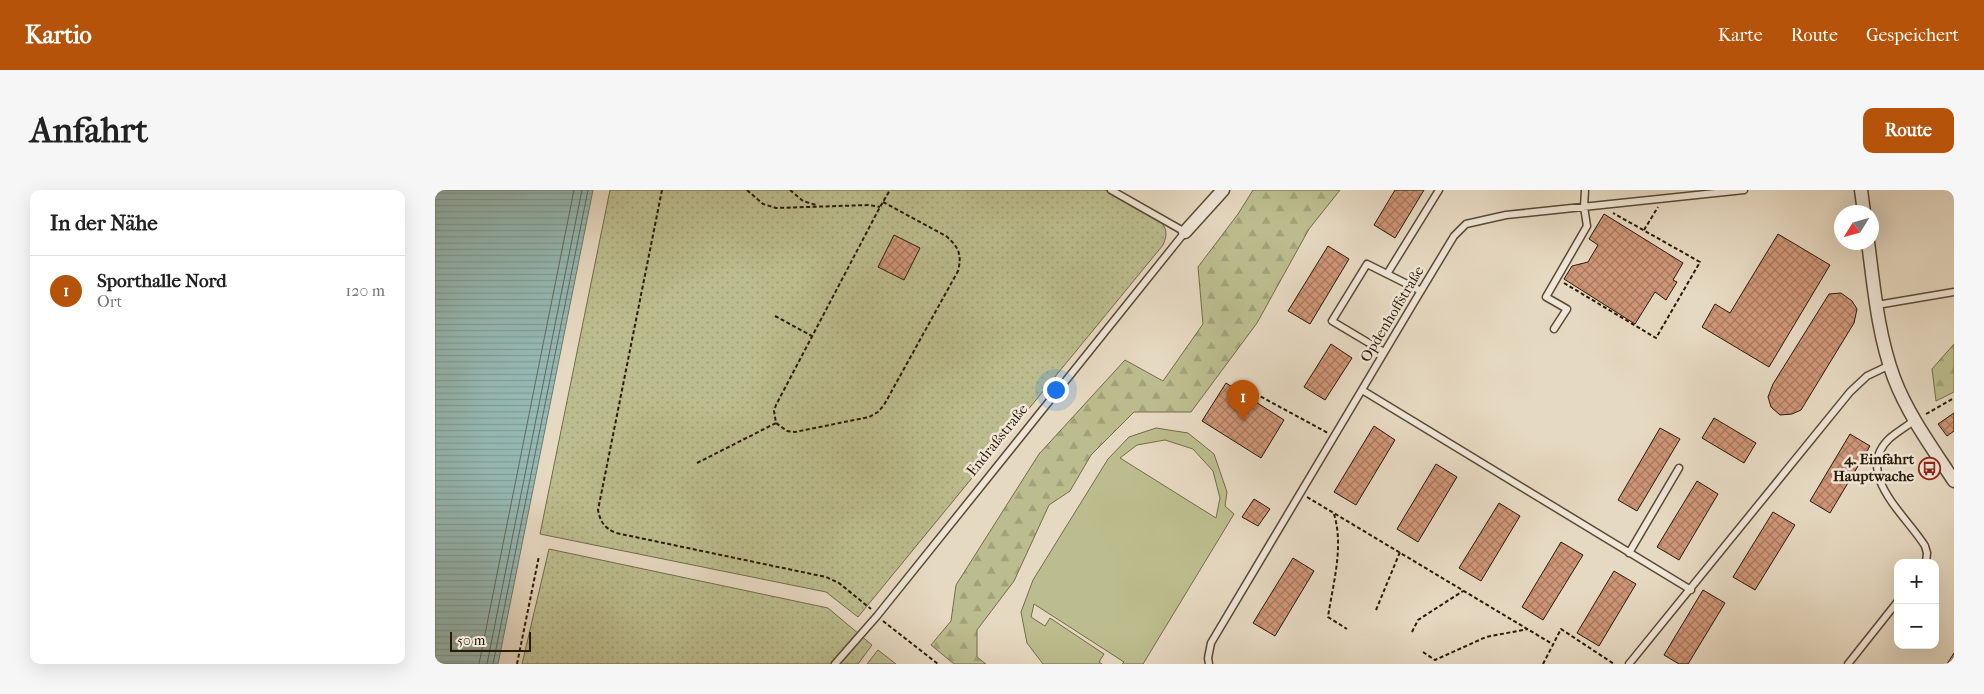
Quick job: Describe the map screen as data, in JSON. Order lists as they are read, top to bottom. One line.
{"streets":{"street":["Endraßstraße"],"lane":["Opdenhoffstraße"]},"places":{"bus stop":["4. Einfahrt Hauptwache"]},"scale_bar":"50 m","north":"bottom left","page":{"header":"Kartio","nav":["Karte","Route","Gespeichert"],"buttons":"Route","title":"Anfahrt","heading":"In der Nähe","list":[{"mark":"1","name":"Sporthalle Nord","note":"Ort","value":"120 m"}],"pins":"1","map_buttons":["+","−"],"scale":"50 m"}}
